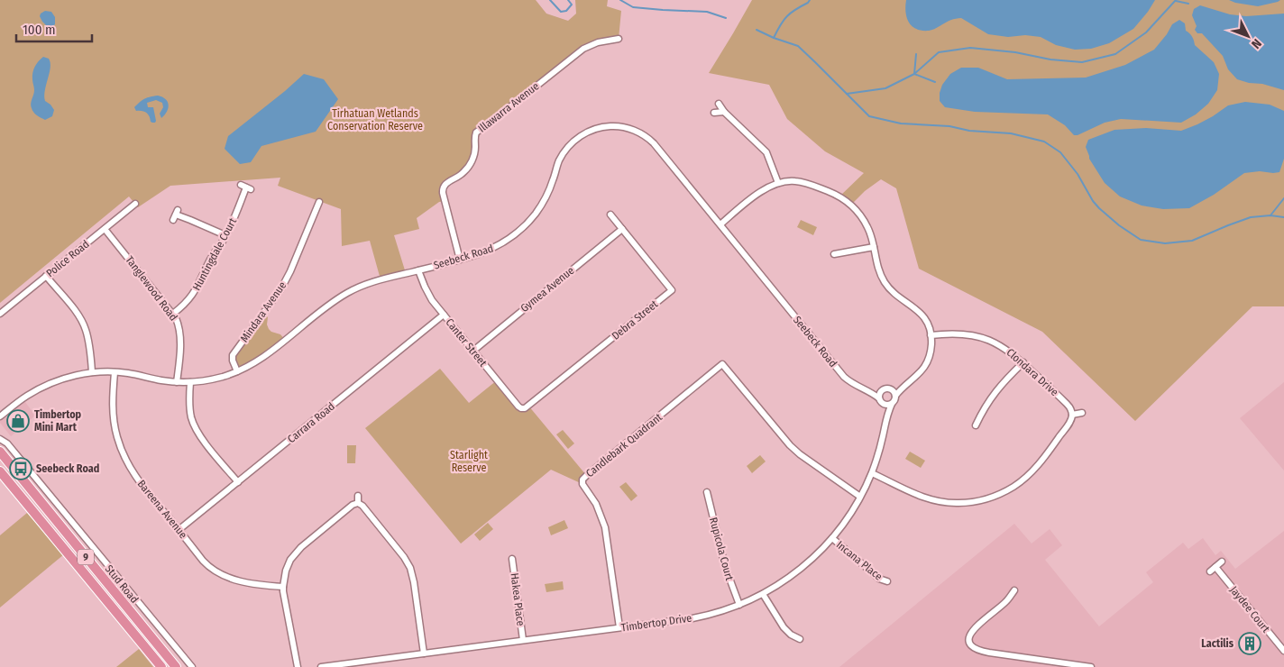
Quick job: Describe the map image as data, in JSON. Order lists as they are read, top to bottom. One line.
{"streets":{"highway":["9","Stud Road"],"street":["Illawarra Avenue","Huntingdale Court","Seebeck Road","Police Road","Tanglewood Road","Gymea Avenue","Mindara Avenue","Debra Street","Canter Street","Clondara Drive","Carrara Road","Candlebark Quadrant","Bareena Avenue","Rupicola Court","Incana Place","Hakea Place","Jaydee Court","Timbertop Drive"]},"crossings":[["Illawarra Avenue","Seebeck Road"],["Huntingdale Court","Tanglewood Road"],["Seebeck Road","Tanglewood Road"],["Seebeck Road","Mindara Avenue"],["Seebeck Road","Canter Street"],["Seebeck Road","Bareena Avenue"],["Seebeck Road","Timbertop Drive"],["Police Road","Tanglewood Road"],["Gymea Avenue","Debra Street"],["Gymea Avenue","Canter Street"],["Debra Street","Canter Street"],["Canter Street","Carrara Road"],["Carrara Road","Bareena Avenue"],["Candlebark Quadrant","Timbertop Drive"],["Rupicola Court","Timbertop Drive"],["Incana Place","Timbertop Drive"],["Hakea Place","Timbertop Drive"]],"parks":["Tirhatuan Wetlands Conservation Reserve","Starlight Reserve"],"places":{"shop":["Timbertop Mini Mart"],"bus stop":["Seebeck Road"],"building":["Lactilis"]},"scale_bar":"100 m","north":"bottom right"}
